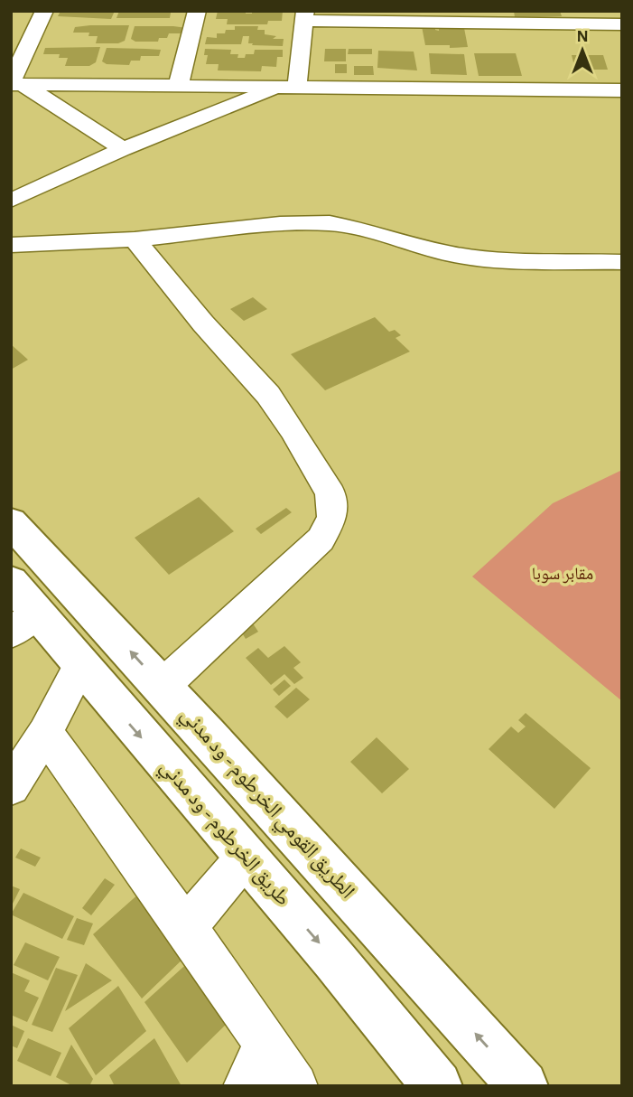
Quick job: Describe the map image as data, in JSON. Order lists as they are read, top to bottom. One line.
{"streets":{"highway":["الطريق القومي الخرطوم - ود مدني","طريق الخرطوم - ود مدني"]},"one_way":["الطريق القومي الخرطوم - ود مدني","طريق الخرطوم - ود مدني"],"parks":["مقابر سوبا"],"north":"top"}
